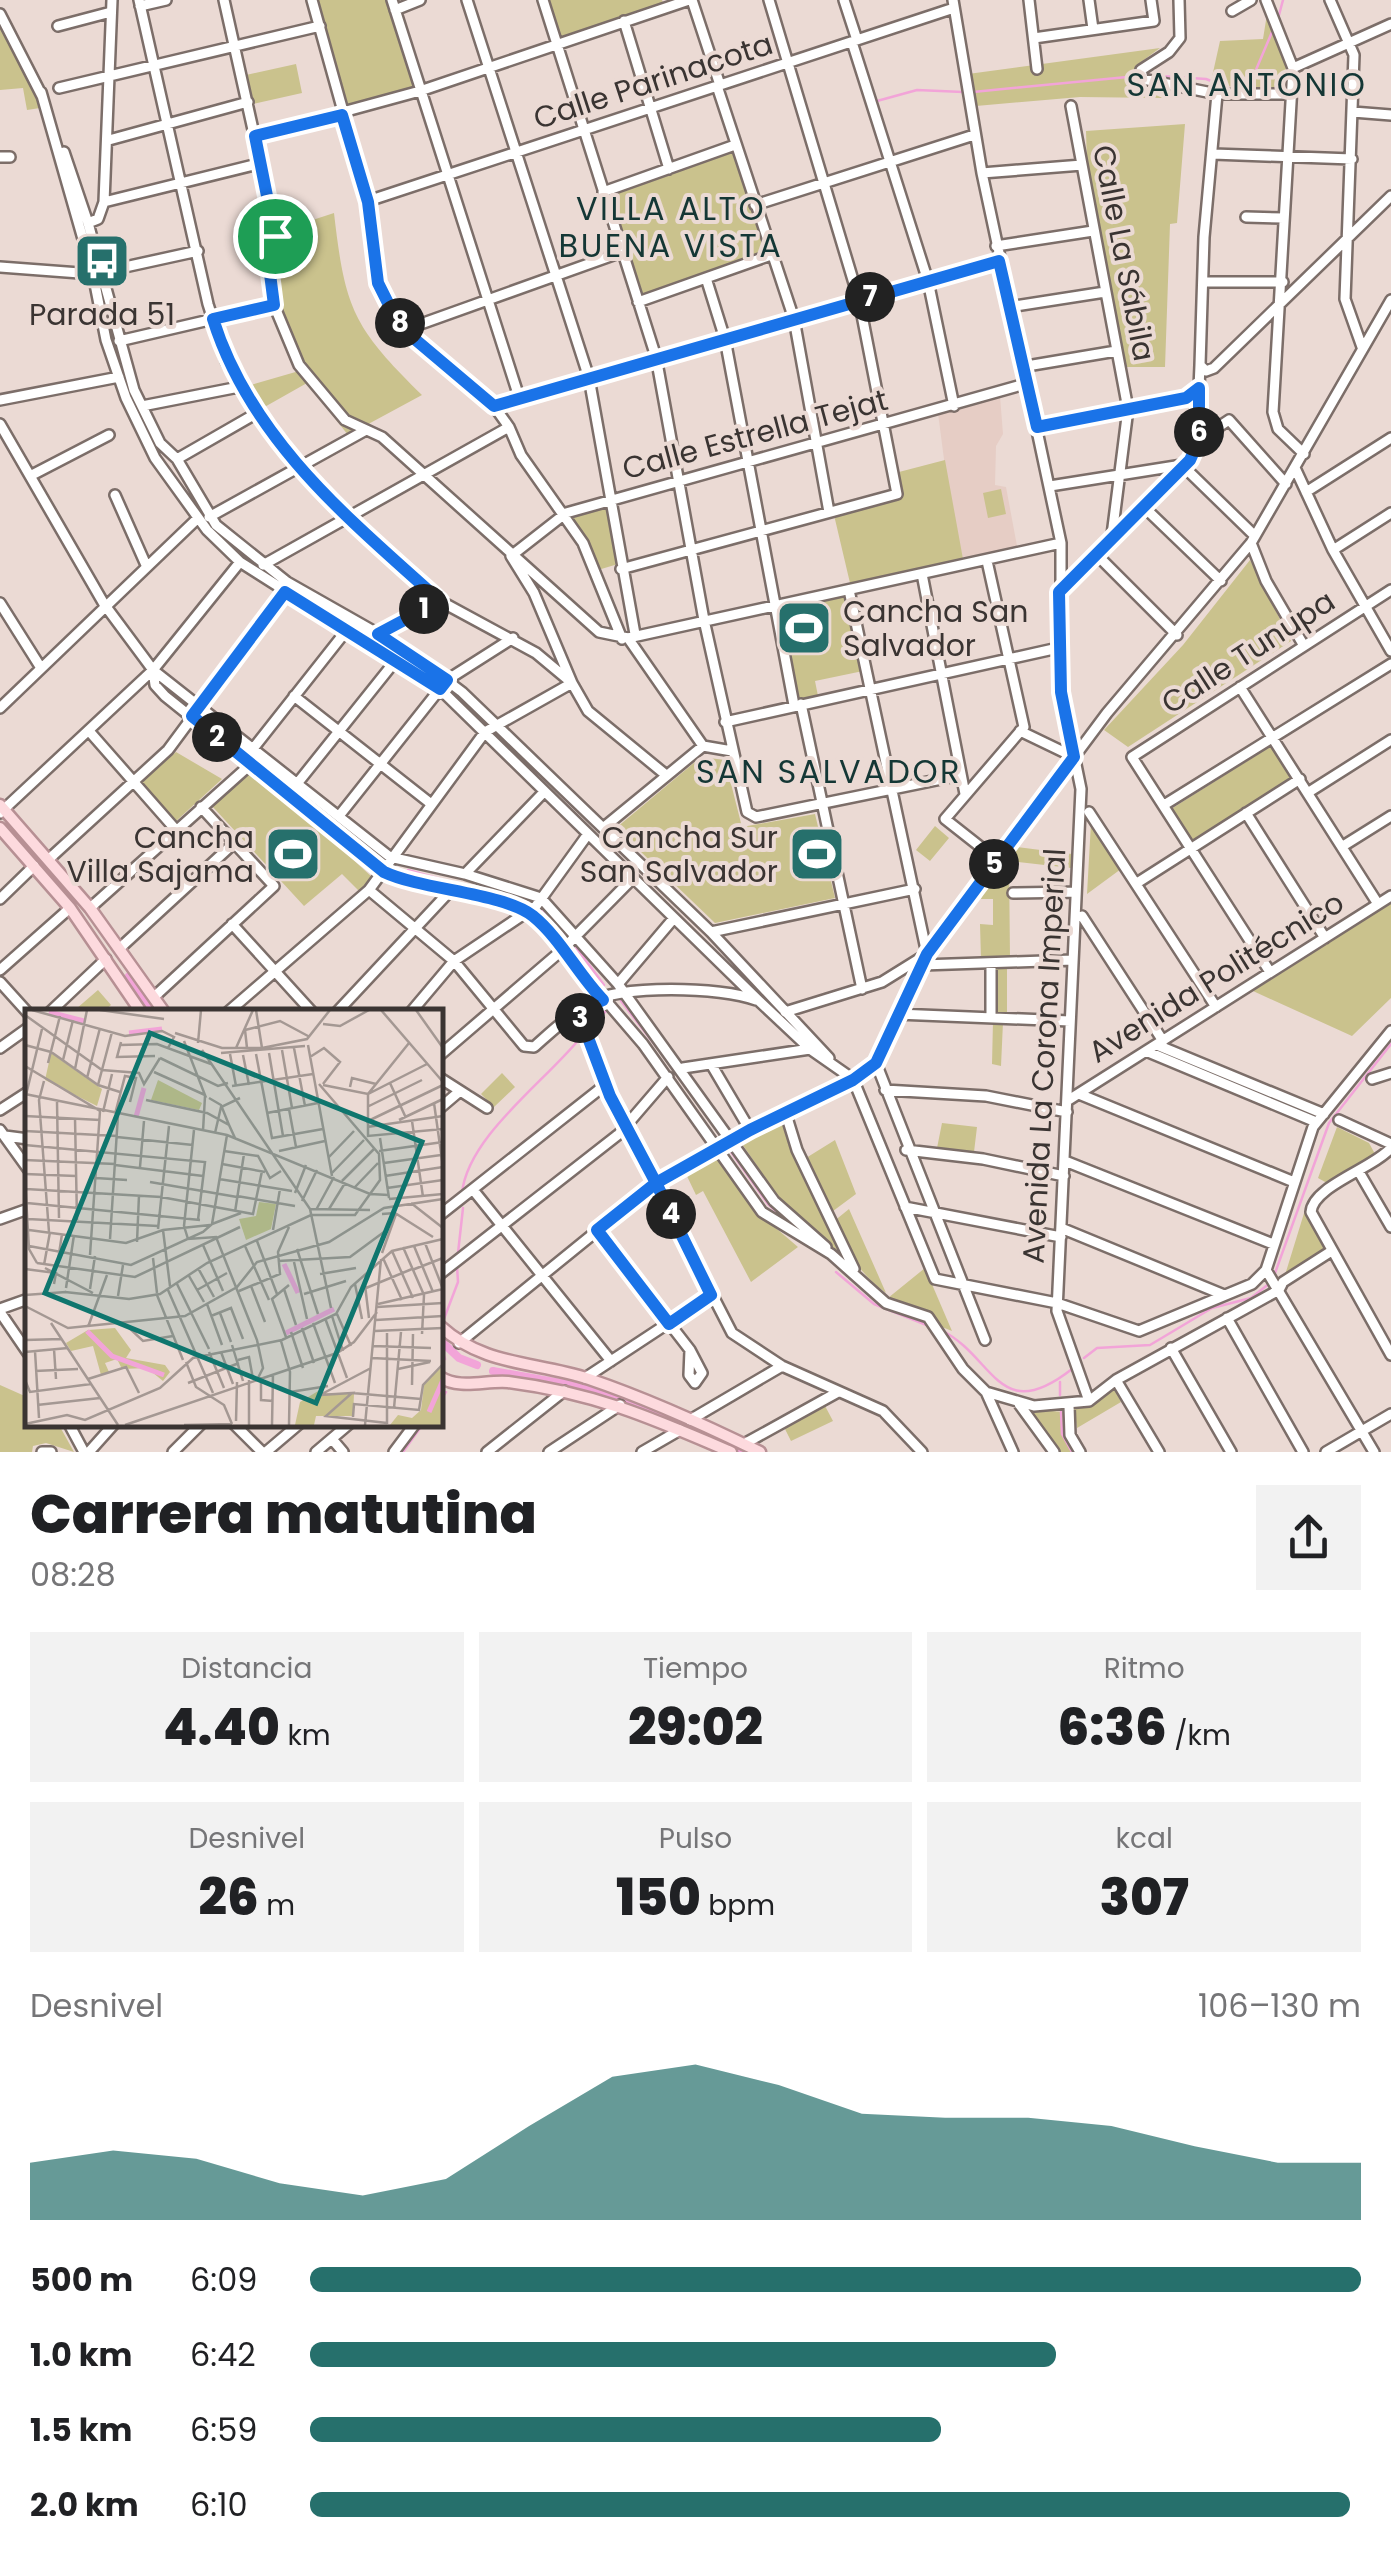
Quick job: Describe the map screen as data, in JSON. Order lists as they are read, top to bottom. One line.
{"streets":{"street":["Calle Parinacota","Calle La Sábila","Calle Estrella Tejat","Calle Tunupa","Avenida Politécnico","Avenida La Corona Imperial"]},"crossings":[["Calle Parinacota","Avenida La Corona Imperial"],["Calle Estrella Tejat","Avenida La Corona Imperial"],["Avenida Politécnico","Avenida La Corona Imperial"]],"districts":["SAN ANTONIO","VILLA ALTO BUENA VISTA","SAN SALVADOR"],"places":{"bus stop":["Parada 51"],"sports":["Cancha San Salvador","Cancha Villa Sajama","Cancha Sur San Salvador"]},"page":{"pins":["7","8","6","1","2","5","3","4"],"heading":["Carrera matutina","08:28"],"stats":[["Distancia","4.40 km"],["Tiempo","29:02"],["Ritmo","6:36 /km"],["Desnivel","26 m"],["Pulso","150 bpm"],["kcal","307"]],"chart":["Desnivel","106–130 m"],"list":[{"name":"500 m","note":"6:09"},{"name":"1.0 km","note":"6:42"},{"name":"1.5 km","note":"6:59"},{"name":"2.0 km","note":"6:10"}]}}
